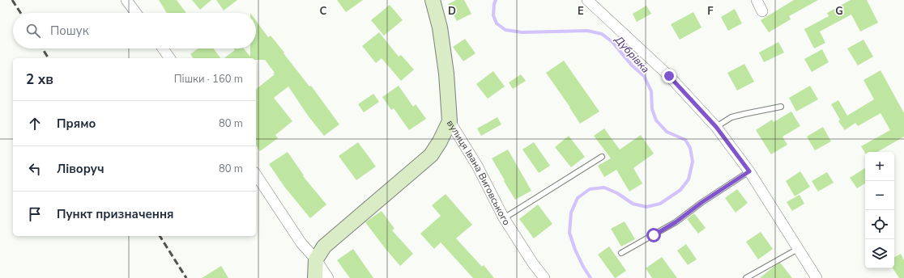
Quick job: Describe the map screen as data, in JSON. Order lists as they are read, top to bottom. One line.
{"streets":{"main road":["вулиця Івана Виговського"]},"water":["Дубрівка"],"page":{"search":"Пошук","heading":["2 хв","Пішки · 160 m"],"list":[["Прямо","80 m"],["Ліворуч","80 m"],"Пункт призначення"],"map_buttons":["+","−"]},"grid":{"columns":["C","D","E","F","G"]}}
